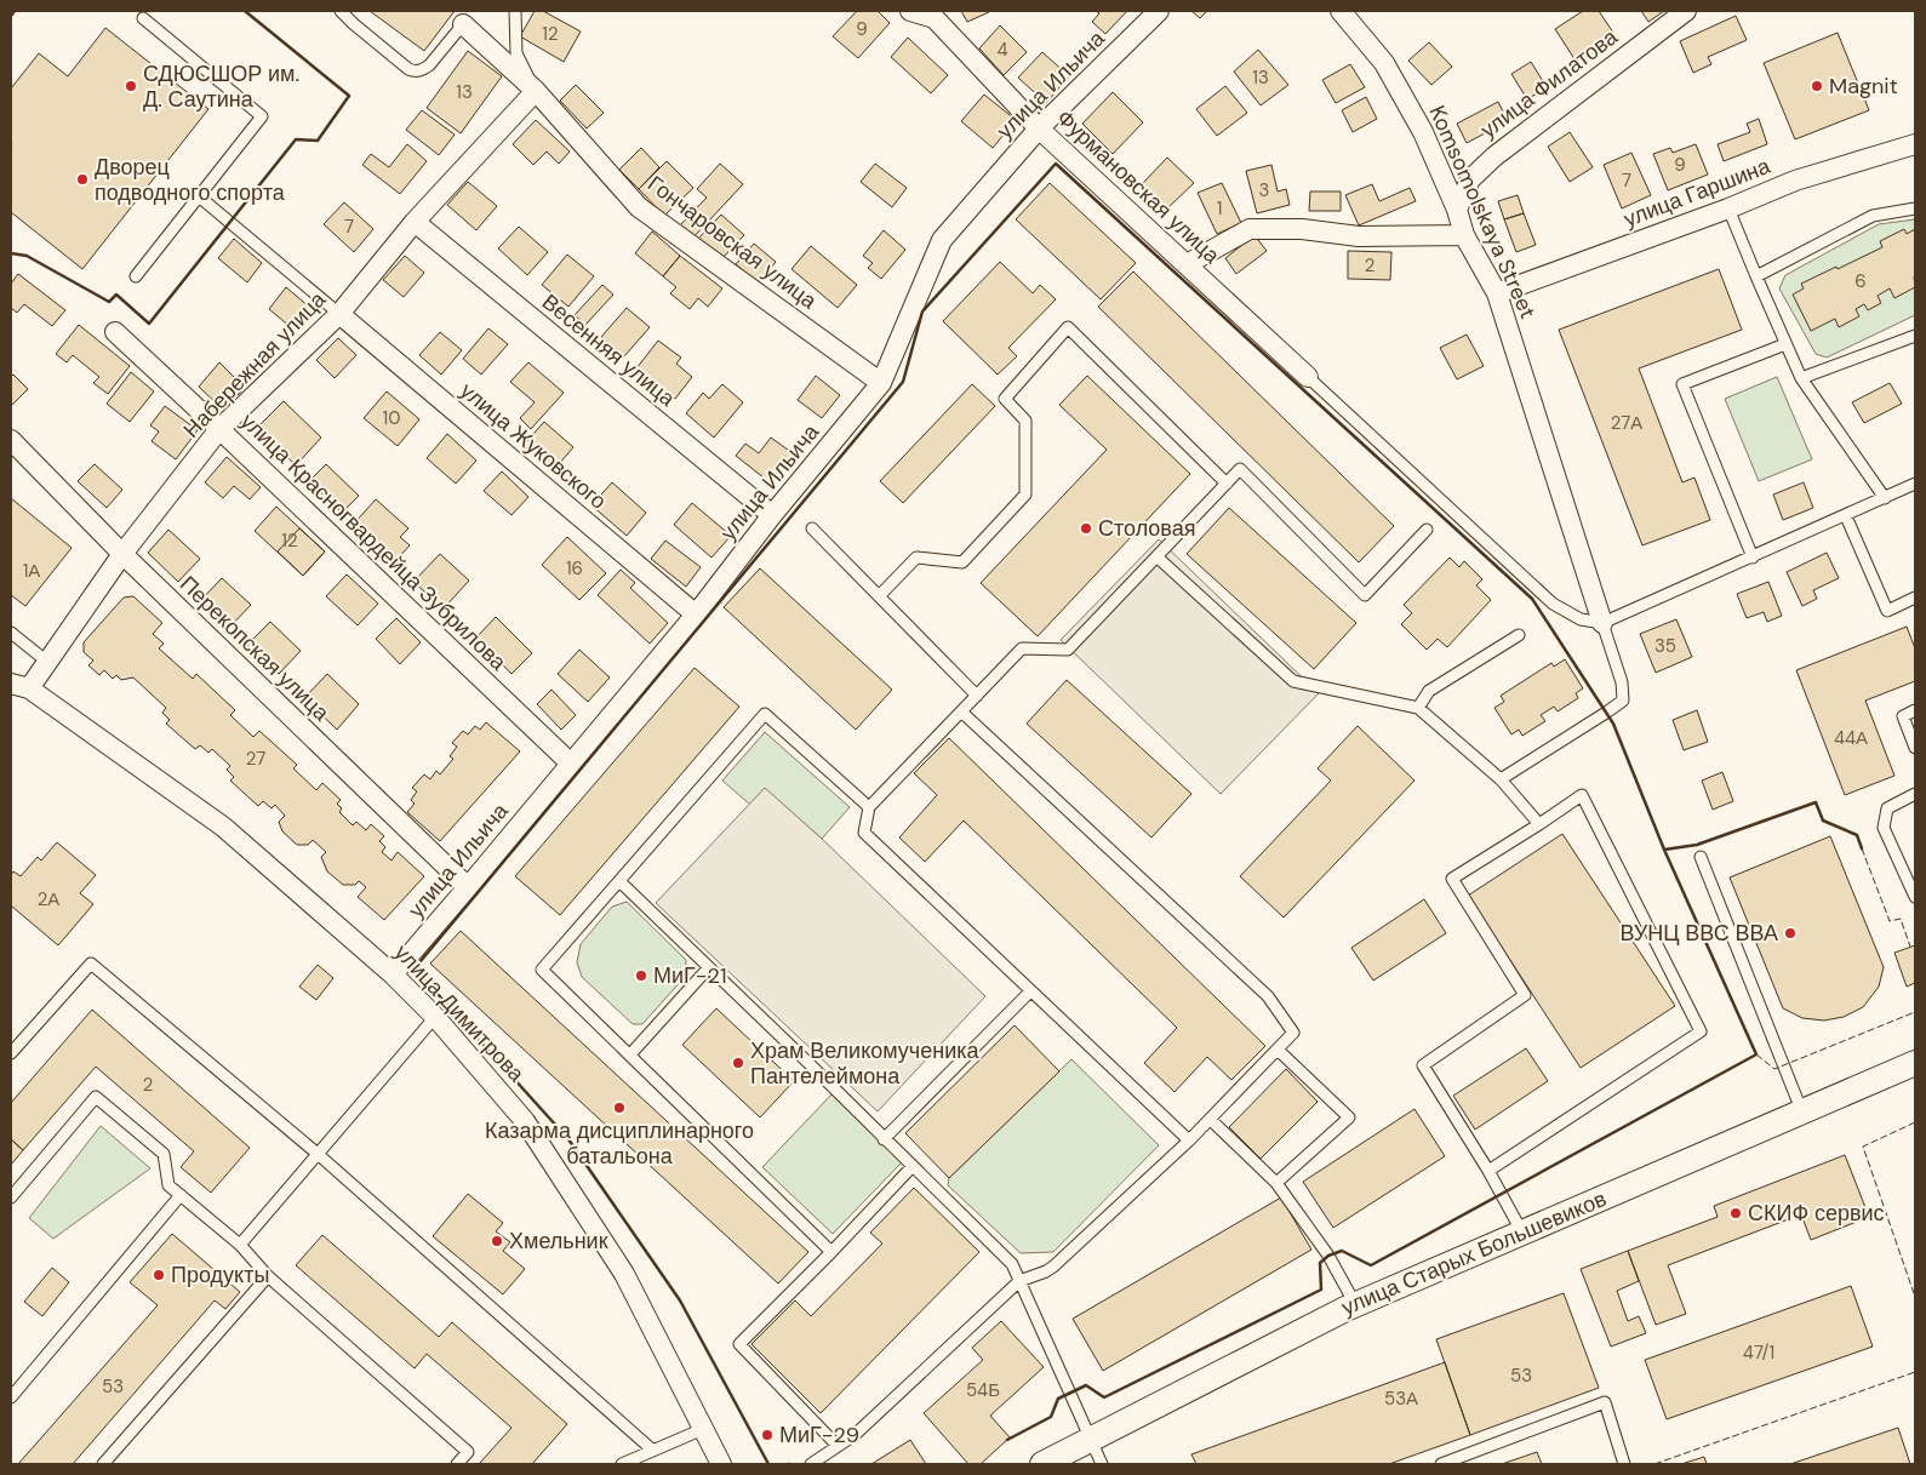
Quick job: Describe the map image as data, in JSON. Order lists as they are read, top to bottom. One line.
{"streets":{"street":["улица Филатова","улица Ильича","Фурмановская улица","улица Гаршина","Komsomolskaya Street","Гончаровская улица","Весенняя улица","Набережная улица","улица Жуковского","улица Красногвардейца Зубрилова","Перекопская улица","улица Димитрова","улица Старых Большевиков"]},"crossings":[["улица Филатова","Komsomolskaya Street"],["улица Ильича","Фурмановская улица"],["улица Ильича","Гончаровская улица"],["улица Ильича","Весенняя улица"],["улица Ильича","улица Жуковского"],["улица Ильича","улица Красногвардейца Зубрилова"],["улица Ильича","Перекопская улица"],["улица Ильича","улица Димитрова"],["улица Гаршина","Komsomolskaya Street"],["Гончаровская улица","Набережная улица"],["Весенняя улица","Набережная улица"],["Набережная улица","улица Жуковского"],["Набережная улица","улица Красногвардейца Зубрилова"],["Набережная улица","Перекопская улица"],["Набережная улица","улица Димитрова"]],"places":["СДЮСШОР им. Д. Саутина","Magnit","Дворец подводного спорта","Столовая","ВУНЦ ВВС ВВА","МиГ-21","Храм Великомученика Пантелеймона","Казарма дисциплинарного батальона","СКИФ сервис","Хмельник","Продукты","МиГ-29"],"house_numbers":["9","12","4","13","13","9","7","3","1","7","2","6","10","27А","12","16","1А","35","44А","27","2А","2","47/1","53","53","54Б","53А"]}
